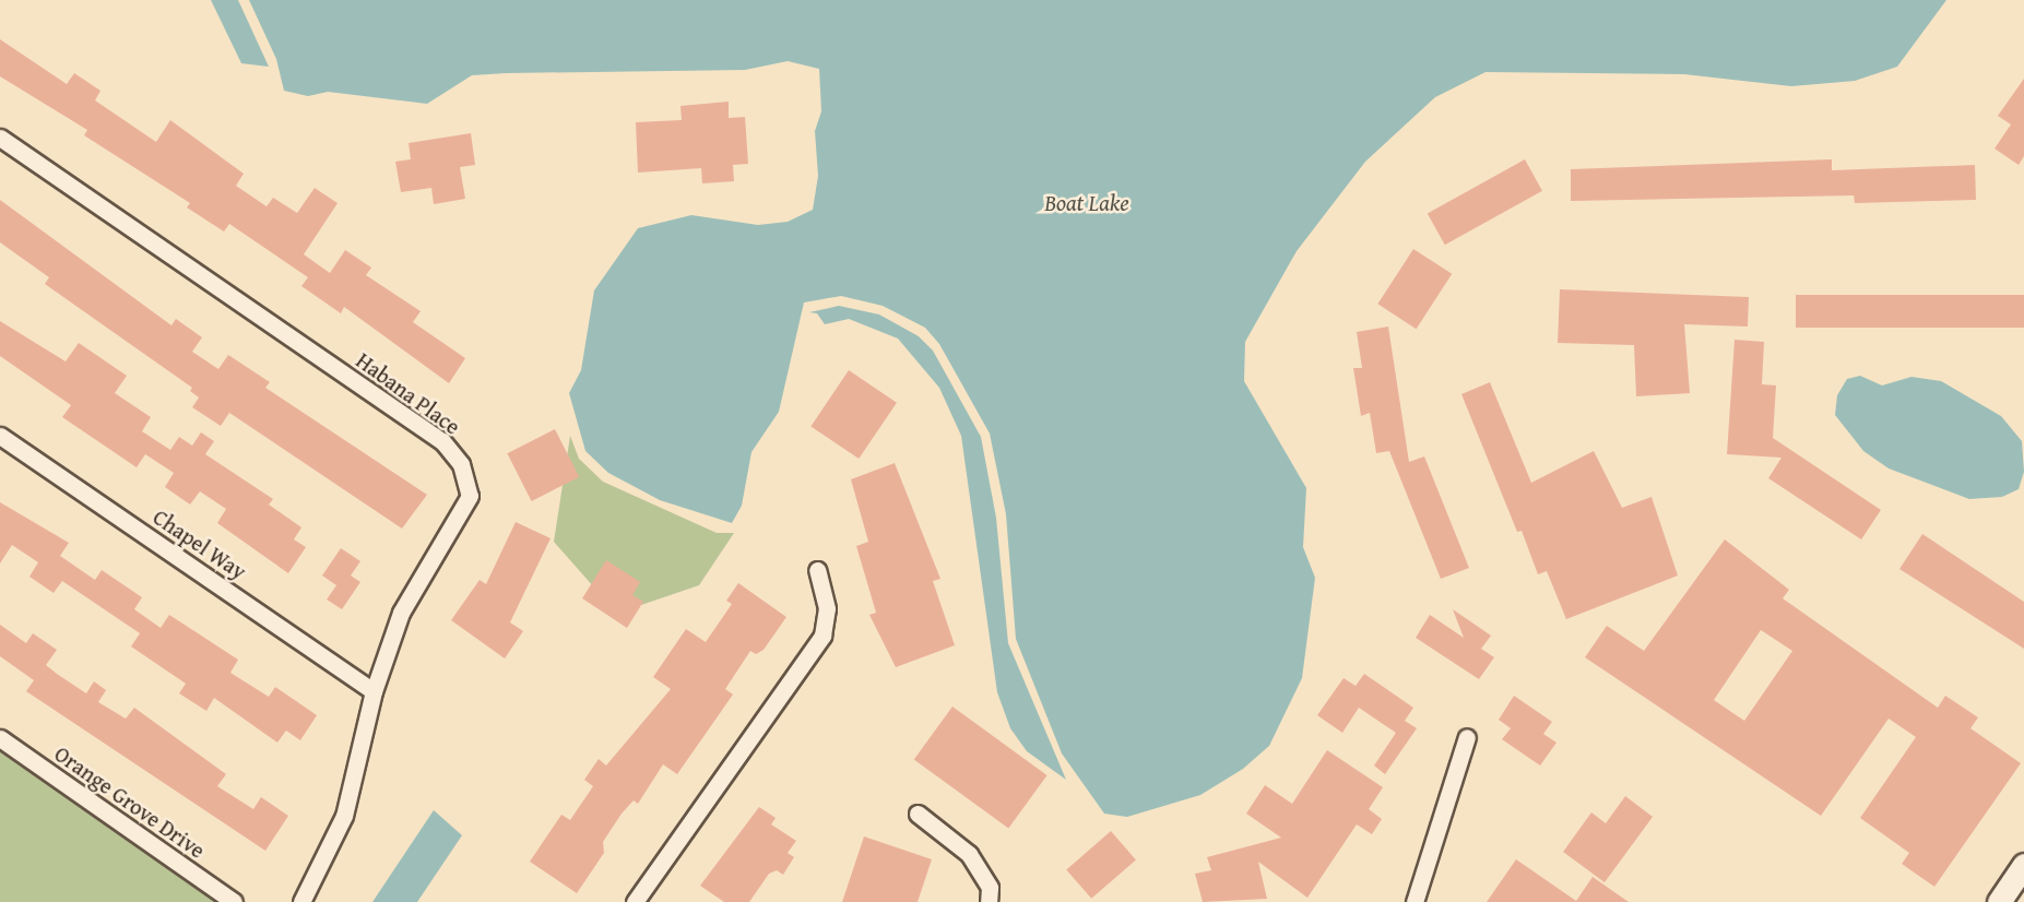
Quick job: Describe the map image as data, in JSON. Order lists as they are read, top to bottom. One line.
{"streets":{"street":["Habana Place","Chapel Way","Orange Grove Drive"]},"crossings":[["Habana Place","Chapel Way"]],"water":["Boat Lake"]}
